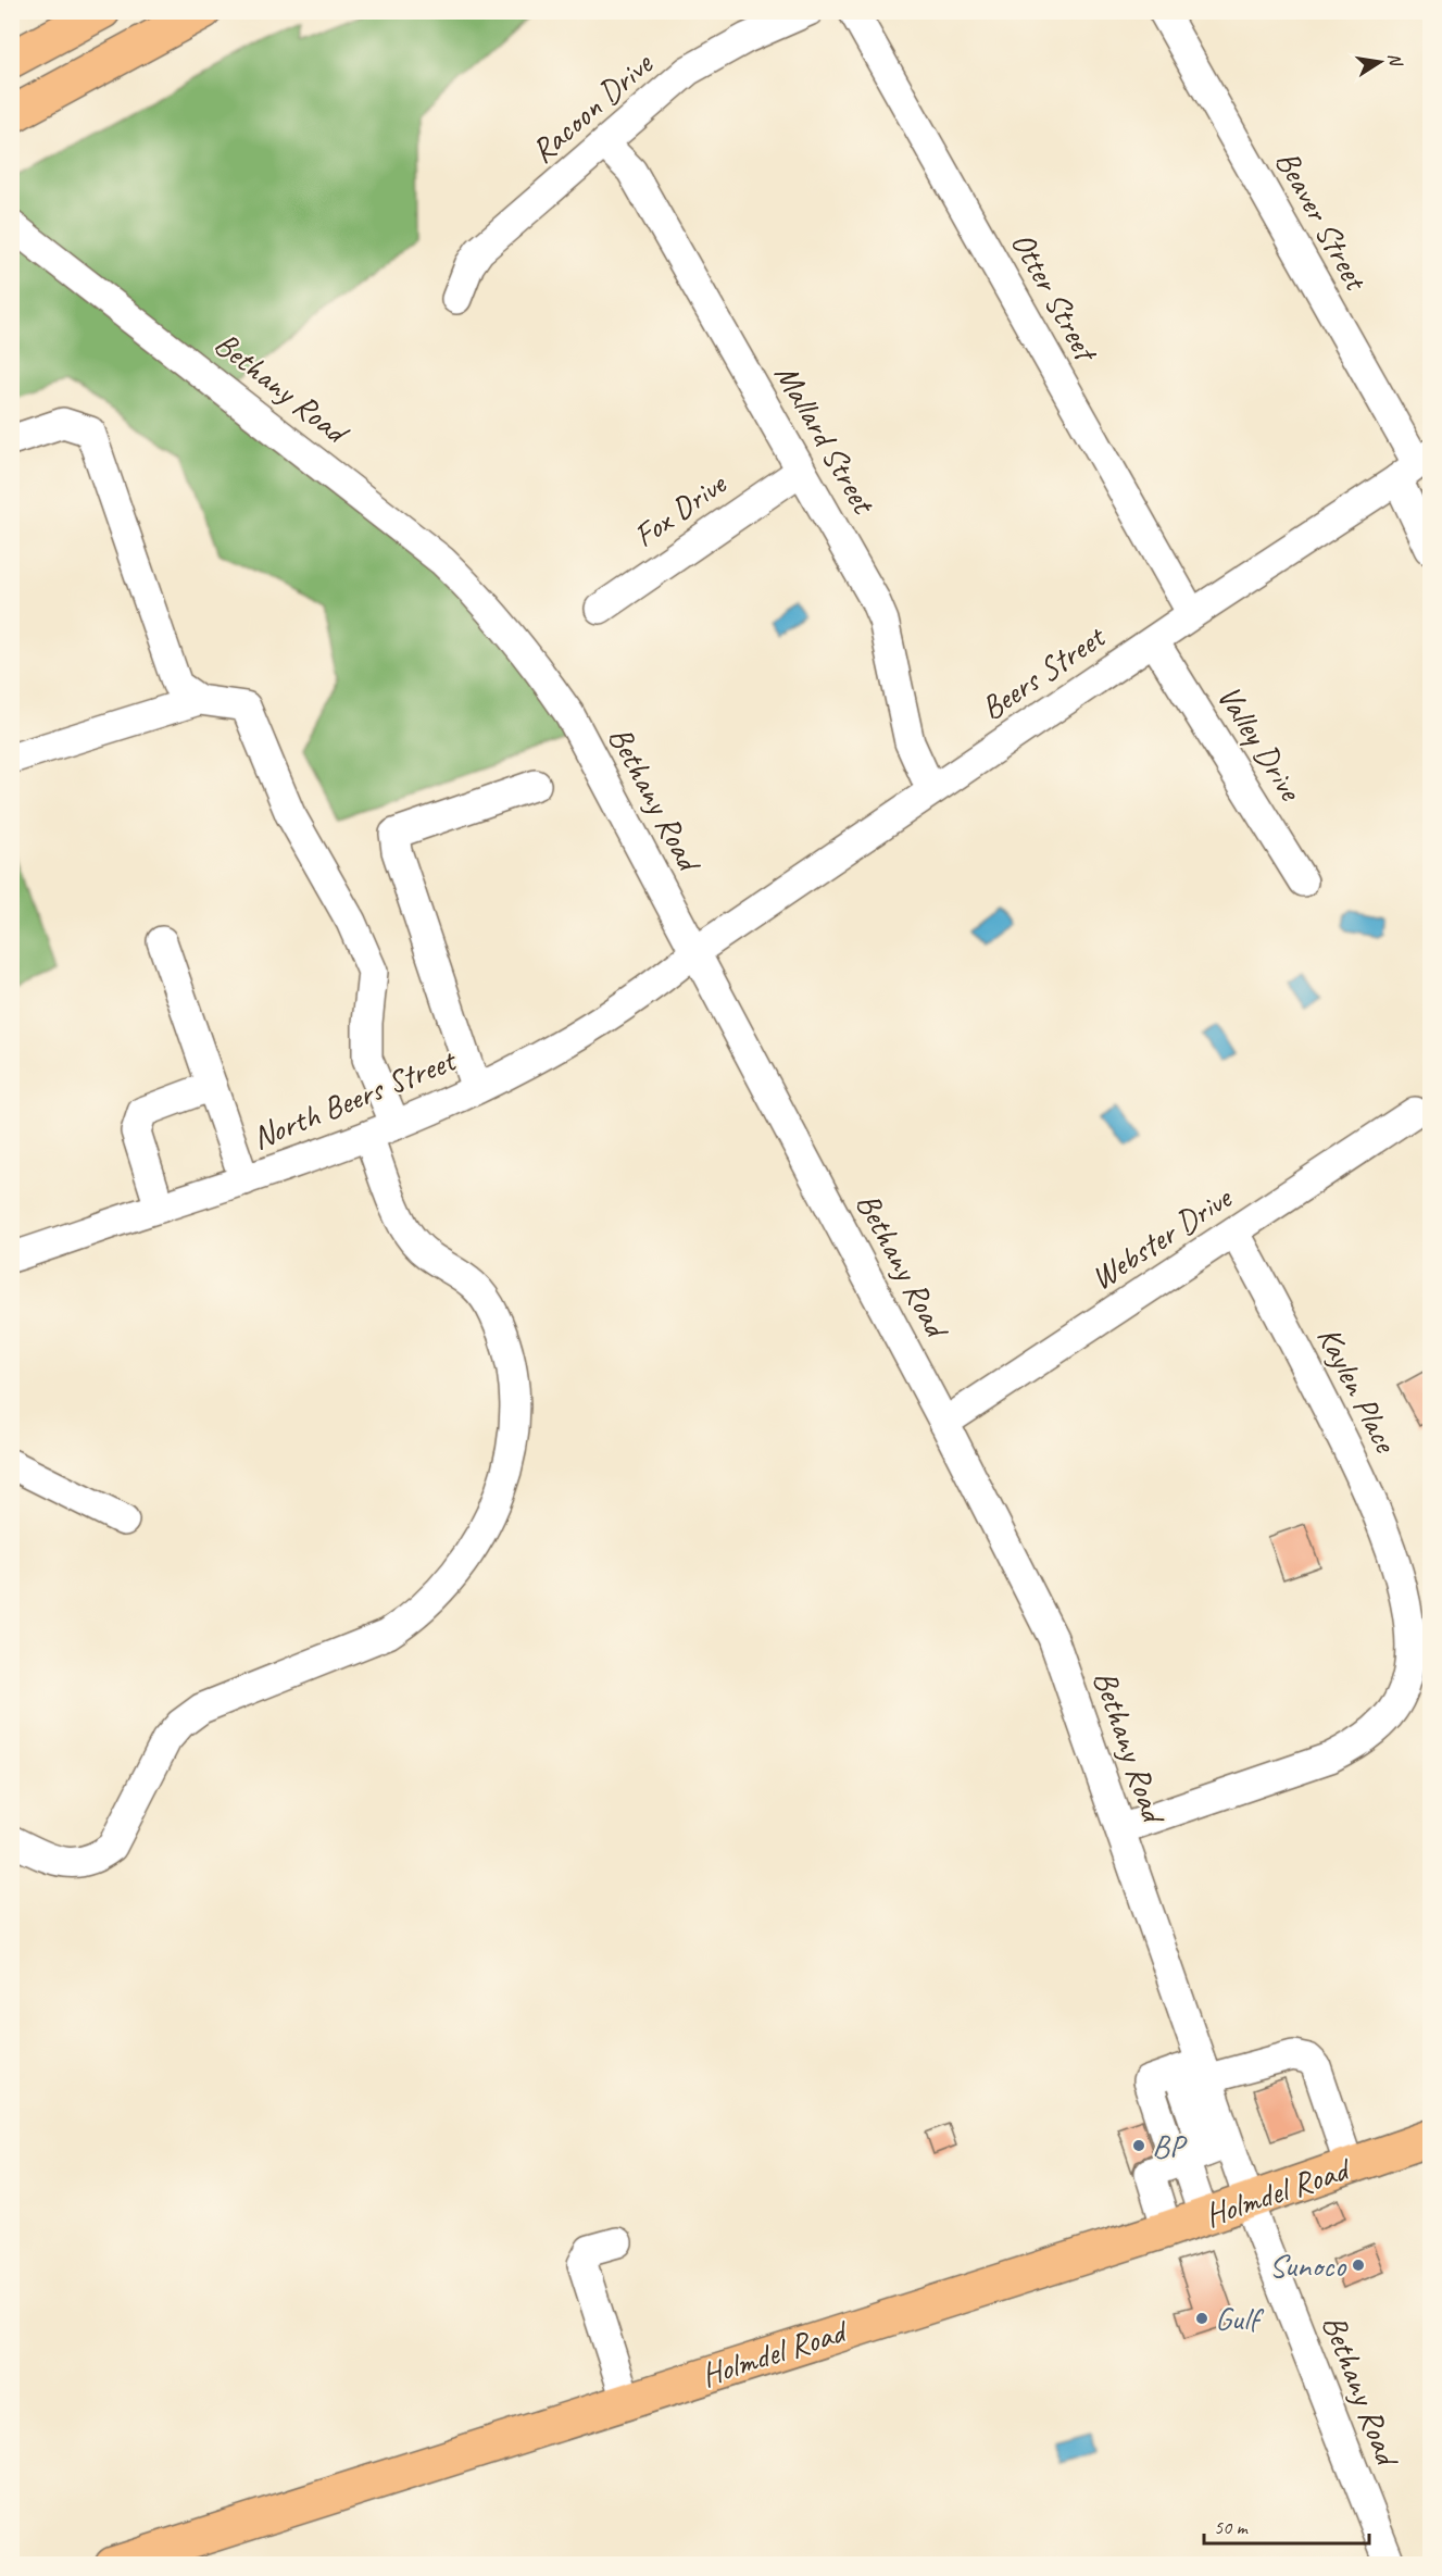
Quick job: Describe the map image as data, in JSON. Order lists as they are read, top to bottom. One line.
{"streets":{"main road":["Holmdel Road"],"street":["Racoon Drive","Beaver Street","Otter Street","Bethany Road","Mallard Street","Fox Drive","Beers Street","Valley Drive","North Beers Street","Webster Drive","Kaylen Place"]},"crossings":[["Racoon Drive","Mallard Street"],["Beaver Street","Beers Street"],["Otter Street","Beers Street"],["Bethany Road","Beers Street"],["Bethany Road","North Beers Street"],["Bethany Road","Webster Drive"],["Bethany Road","Kaylen Place"],["Bethany Road","Holmdel Road"],["Mallard Street","Fox Drive"],["Mallard Street","Beers Street"],["Beers Street","Valley Drive"],["Beers Street","North Beers Street"],["Webster Drive","Kaylen Place"]],"places":["BP","Sunoco","Gulf"],"scale_bar":"50 m","north":"right"}
